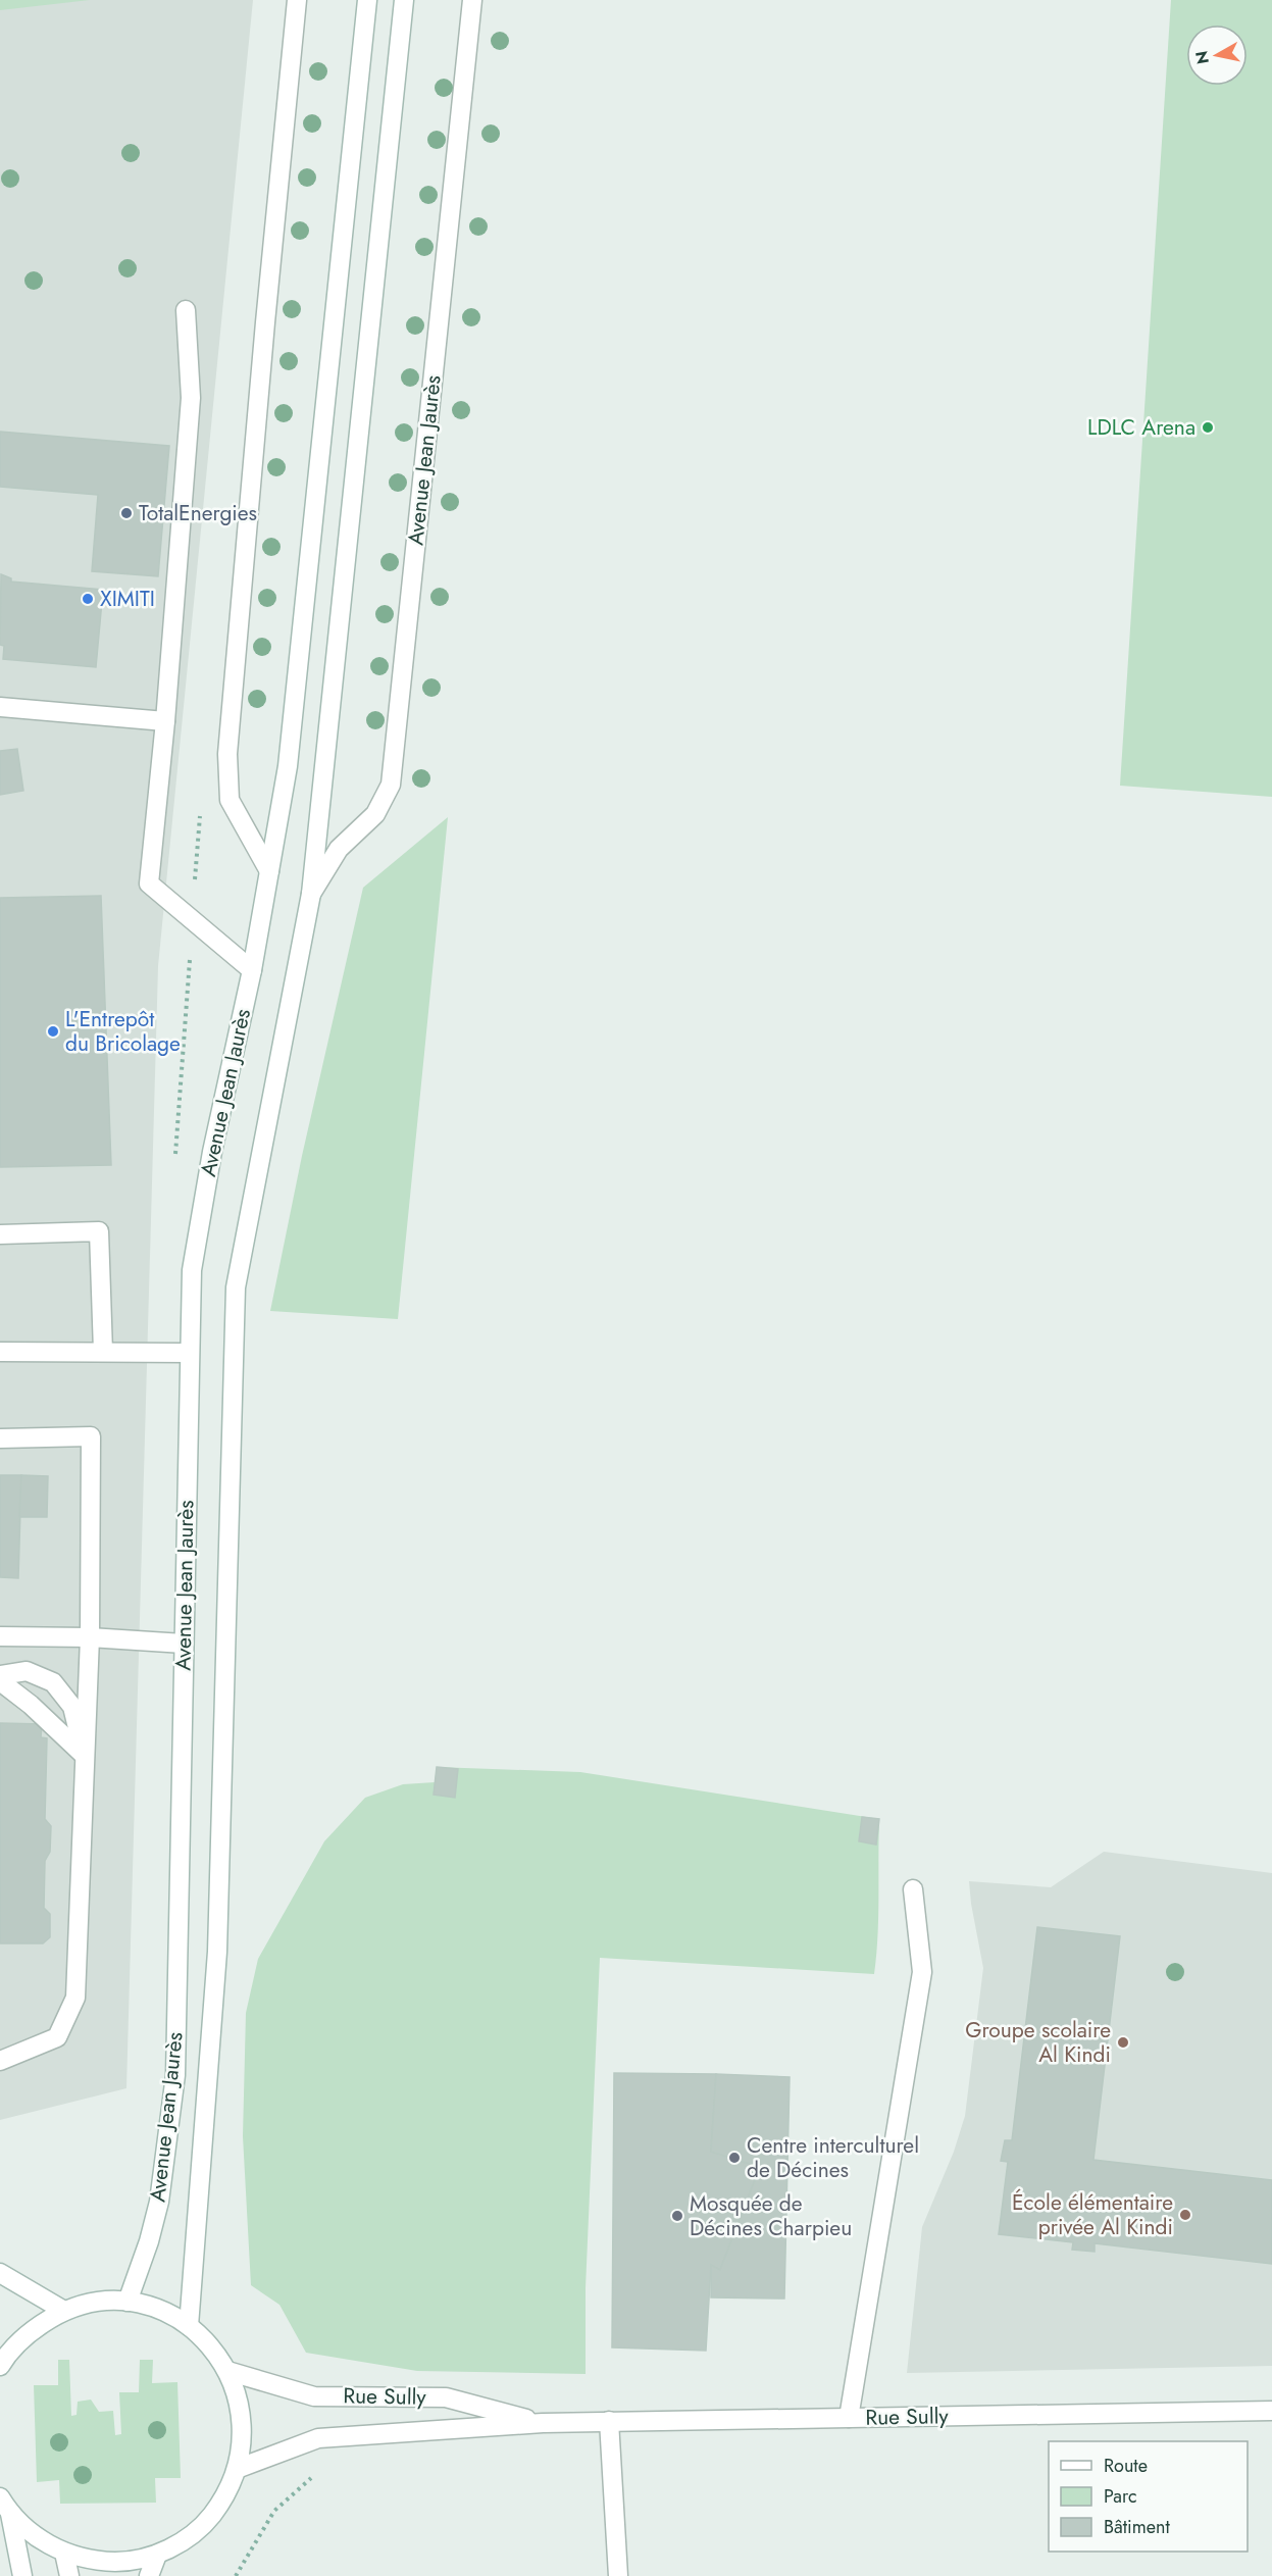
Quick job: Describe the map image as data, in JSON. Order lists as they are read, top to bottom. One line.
{"streets":{"main road":["Avenue Jean Jaurès","Rue Sully"]},"places":["LDLC Arena","TotalEnergies","XIMITI","L'Entrepôt du Bricolage","Groupe scolaire Al Kindi","Centre interculturel de Décines","École élémentaire privée Al Kindi","Mosquée de Décines Charpieu"],"legend":["Route","Parc","Bâtiment"],"north":"left"}
